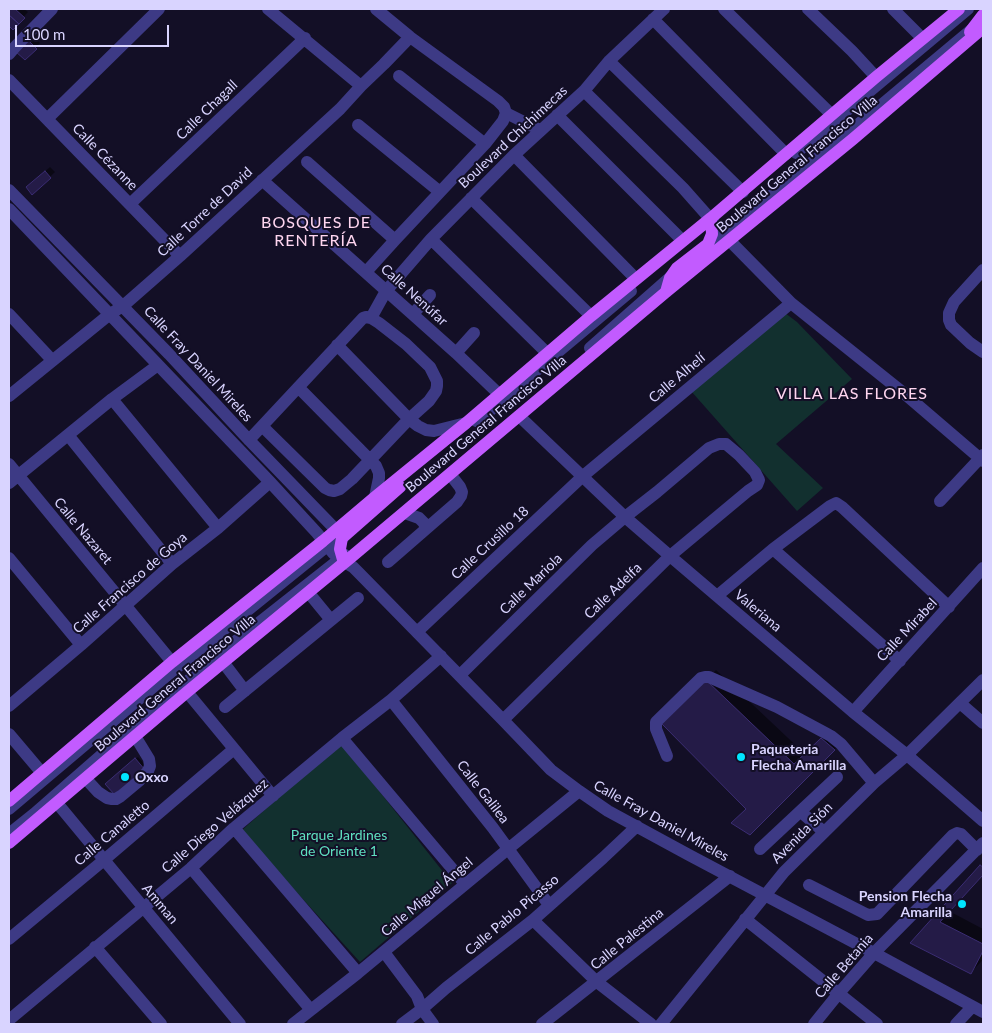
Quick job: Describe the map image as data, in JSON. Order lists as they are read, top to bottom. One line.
{"streets":{"main road":["Boulevard General Francisco Villa"],"street":["Calle Chagall","Boulevard Chichimecas","Calle Cézanne","Calle Torre de David","Calle Nenúfar","Calle Fray Daniel Mireles","Calle Alhelí","Calle Nazaret","Calle Crusillo 18","Calle Francisco de Goya","Calle Mariola","Calle Adelfa","Valeriana","Calle Mirabel","Calle Galilea","Calle Diego Velázquez","Calle Canaletto","Avenida Sión","Calle Miguel Ángel","Amman","Calle Pablo Picasso","Calle Palestina","Calle Betania"]},"crossings":[["Calle Chagall","Calle Cézanne"],["Boulevard Chichimecas","Calle Torre de David"],["Boulevard Chichimecas","Calle Nenúfar"],["Calle Cézanne","Calle Torre de David"],["Boulevard General Francisco Villa","Calle Nenúfar"],["Boulevard General Francisco Villa","Calle Fray Daniel Mireles"],["Boulevard General Francisco Villa","Calle Nazaret"],["Boulevard General Francisco Villa","Valeriana"],["Boulevard General Francisco Villa","Amman"],["Calle Torre de David","Calle Nenúfar"],["Calle Torre de David","Calle Fray Daniel Mireles"],["Calle Fray Daniel Mireles","Calle Crusillo 18"],["Calle Fray Daniel Mireles","Calle Francisco de Goya"],["Calle Fray Daniel Mireles","Calle Mariola"],["Calle Fray Daniel Mireles","Calle Adelfa"],["Calle Fray Daniel Mireles","Calle Diego Velázquez"],["Calle Fray Daniel Mireles","Avenida Sión"],["Calle Fray Daniel Mireles","Calle Miguel Ángel"],["Calle Fray Daniel Mireles","Calle Pablo Picasso"],["Calle Fray Daniel Mireles","Calle Palestina"],["Calle Fray Daniel Mireles","Calle Betania"],["Calle Alhelí","Calle Crusillo 18"],["Calle Alhelí","Valeriana"],["Calle Nazaret","Calle Francisco de Goya"],["Calle Crusillo 18","Valeriana"],["Calle Mariola","Calle Adelfa"],["Calle Mariola","Valeriana"],["Calle Adelfa","Valeriana"],["Valeriana","Calle Mirabel"],["Valeriana","Avenida Sión"],["Calle Galilea","Calle Diego Velázquez"],["Calle Galilea","Calle Miguel Ángel"],["Calle Galilea","Calle Pablo Picasso"],["Calle Diego Velázquez","Amman"],["Calle Canaletto","Amman"]],"districts":["BOSQUES DE RENTERÍA","VILLA LAS FLORES"],"parks":["Parque Jardines de Oriente 1"],"places":["Paqueteria Flecha Amarilla","Oxxo","Pension Flecha Amarilla"],"scale_bar":"100 m"}
